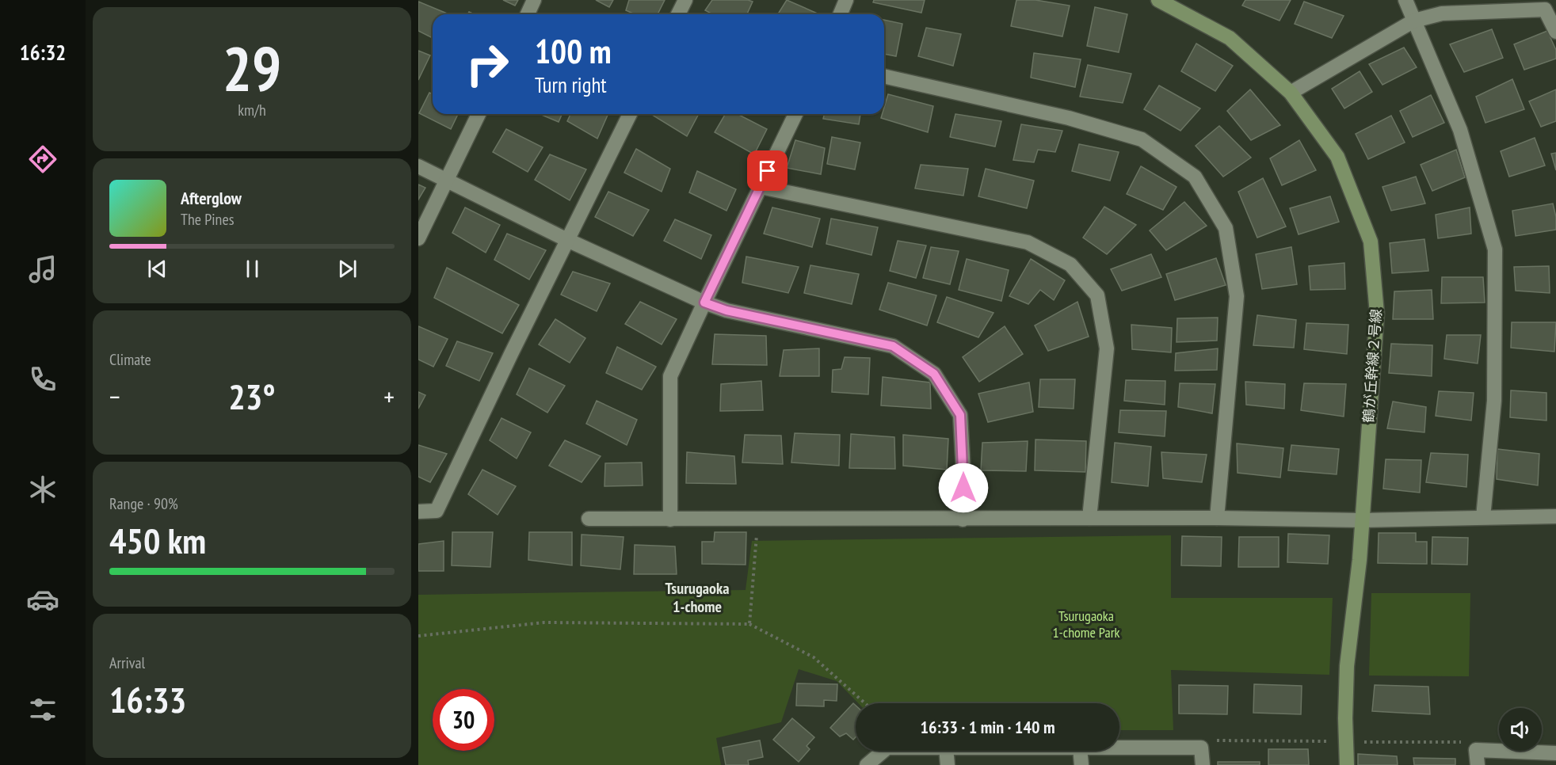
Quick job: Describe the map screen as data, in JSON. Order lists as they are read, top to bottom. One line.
{"streets":{"street":["鶴が丘幹線２号線"]},"districts":["Tsurugaoka 1-chome"],"parks":["Tsurugaoka 1-chome Park"],"page":{"tabs":"16:32","tile":[["29","km/h"],"Climate",["Range · 90%","450 km"],["Arrival","16:33"]],"turn":["100 m","Turn right"],"song":["Afterglow","The Pines"],"heat":["−","23°","+"],"limit":"30","trip":"16:33 · 1 min · 140 m"}}
